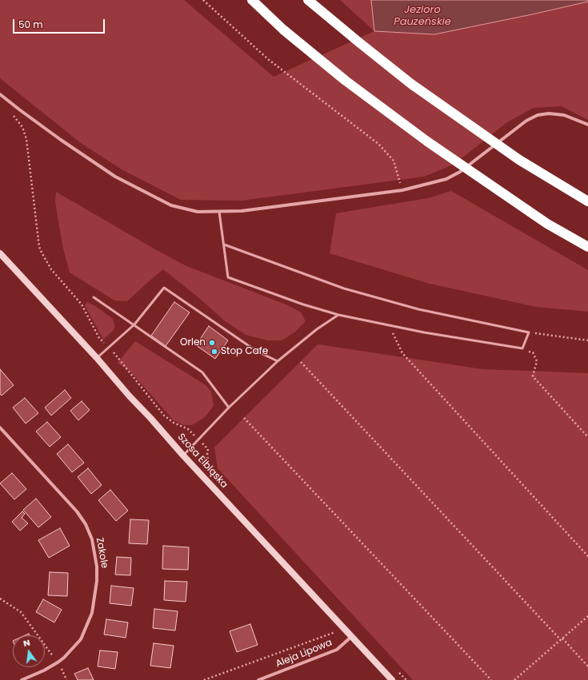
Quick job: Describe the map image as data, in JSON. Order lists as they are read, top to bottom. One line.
{"streets":{"main road":["Szosa Elbląska"],"street":["Zakole","Aleja Lipowa"]},"crossings":[["Szosa Elbląska","Aleja Lipowa"]],"water":["Jezioro Pauzeńskie"],"places":["Orlen","Stop Cafe"],"scale_bar":"50 m","north":"top"}
